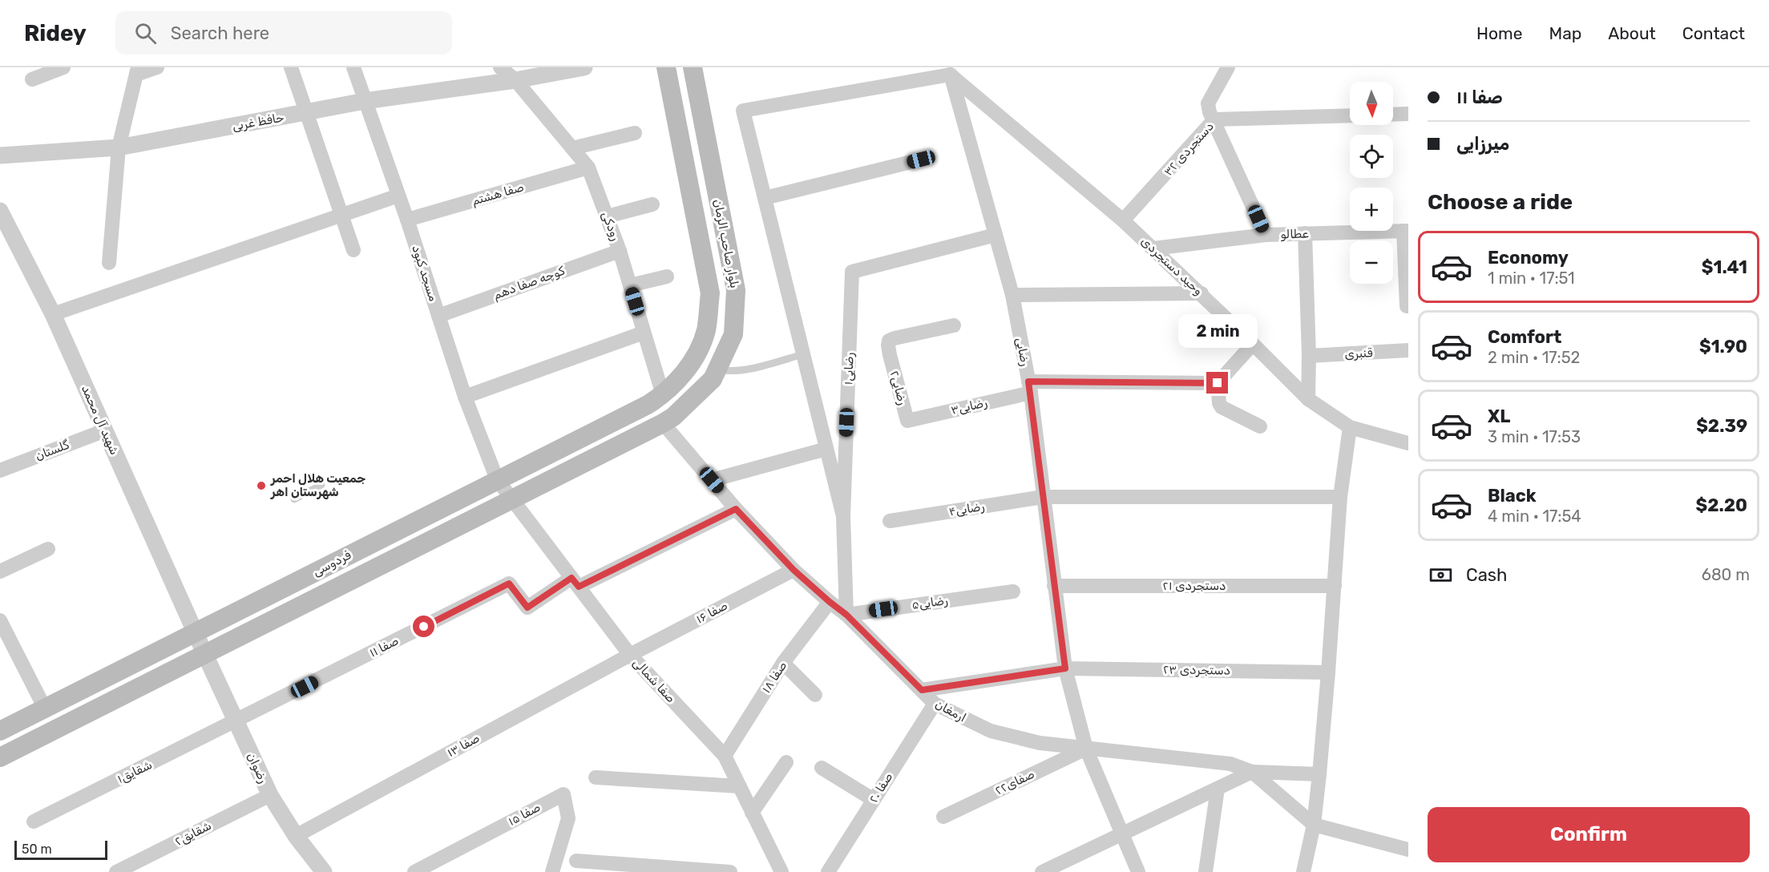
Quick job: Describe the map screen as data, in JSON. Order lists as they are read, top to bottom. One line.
{"streets":{"main road":["بلوار صاحب الزمان","فردوسی"],"street":["حافظ غربی","دستجردی ۳۲","صفا هشتم","رودکی","عطالو","وحید دستجردی","مسجد کبود","کوچه صفا دهم","رضایی","قنبری","رضایی۱","رضایی۲","رضایی۳","شهید آل محمد","گلستان","رضایی۴","دستجردی ۲۱","رضایی۵","صفا ۱۶","صفا ۱۱","دستجردی ۲۳","صفا ۱۸","صفا شمالی","ارمغان","صفا ۱۳","رضوان","شقایق۱","صفای۲۲","صفا ۲۰","صفا ۱۵","شقایق۲"]},"crossings":[["حافظ غربی","رودکی"],["حافظ غربی","مسجد کبود"],["دستجردی ۳۲","وحید دستجردی"],["صفا هشتم","رودکی"],["صفا هشتم","مسجد کبود"],["رودکی","بلوار صاحب الزمان"],["رودکی","کوچه صفا دهم"],["رودکی","فردوسی"],["عطالو","وحید دستجردی"],["بلوار صاحب الزمان","فردوسی"],["بلوار صاحب الزمان","ارمغان"],["وحید دستجردی","رضایی"],["مسجد کبود","کوچه صفا دهم"],["مسجد کبود","فردوسی"],["مسجد کبود","صفا شمالی"],["رضایی","رضایی۱"],["رضایی","رضایی۳"],["رضایی","رضایی۴"],["رضایی","دستجردی ۲۱"],["رضایی","دستجردی ۲۳"],["رضایی","ارمغان"],["رضایی","صفای۲۲"],["رضایی۱","رضایی۵"],["رضایی۱","ارمغان"],["رضایی۲","رضایی۳"],["شهید آل محمد","گلستان"],["شهید آل محمد","فردوسی"],["شهید آل محمد","رضوان"],["فردوسی","صفا شمالی"],["فردوسی","ارمغان"],["فردوسی","رضوان"],["رضایی۵","ارمغان"],["صفا ۱۶","صفا شمالی"],["صفا ۱۶","ارمغان"],["صفا ۱۶","صفا ۱۳"],["صفا ۱۱","صفا شمالی"],["صفا ۱۱","رضوان"],["صفا ۱۱","شقایق۱"],["دستجردی ۲۳","ارمغان"],["صفا ۱۸","صفا شمالی"],["صفا ۱۸","ارمغان"],["صفا شمالی","صفا ۱۳"],["ارمغان","صفای۲۲"],["ارمغان","صفا ۲۰"],["صفا ۱۳","رضوان"],["رضوان","شقایق۱"],["رضوان","شقایق۲"]],"places":["جمعیت هلال احمر شهرستان اهر"],"scale_bar":"50 m","north":"bottom","page":{"header":"Ridey","search":"Search here","nav":["Home","Map","About","Contact"],"banner":["صفا ۱۱","میرزایی"],"map_buttons":["+","−"],"heading":"Choose a ride","list":[{"name":"Economy","note":"1 min · 17:51","value":"$1.41"},{"name":"Comfort","note":"2 min · 17:52","value":"$1.90"},{"name":"XL","note":"3 min · 17:53","value":"$2.39"},{"name":"Black","note":"4 min · 17:54","value":"$2.20"}],"bubble":"2 min","pay":["Cash","680 m"],"buttons":"Confirm","scale":"50 m"}}
